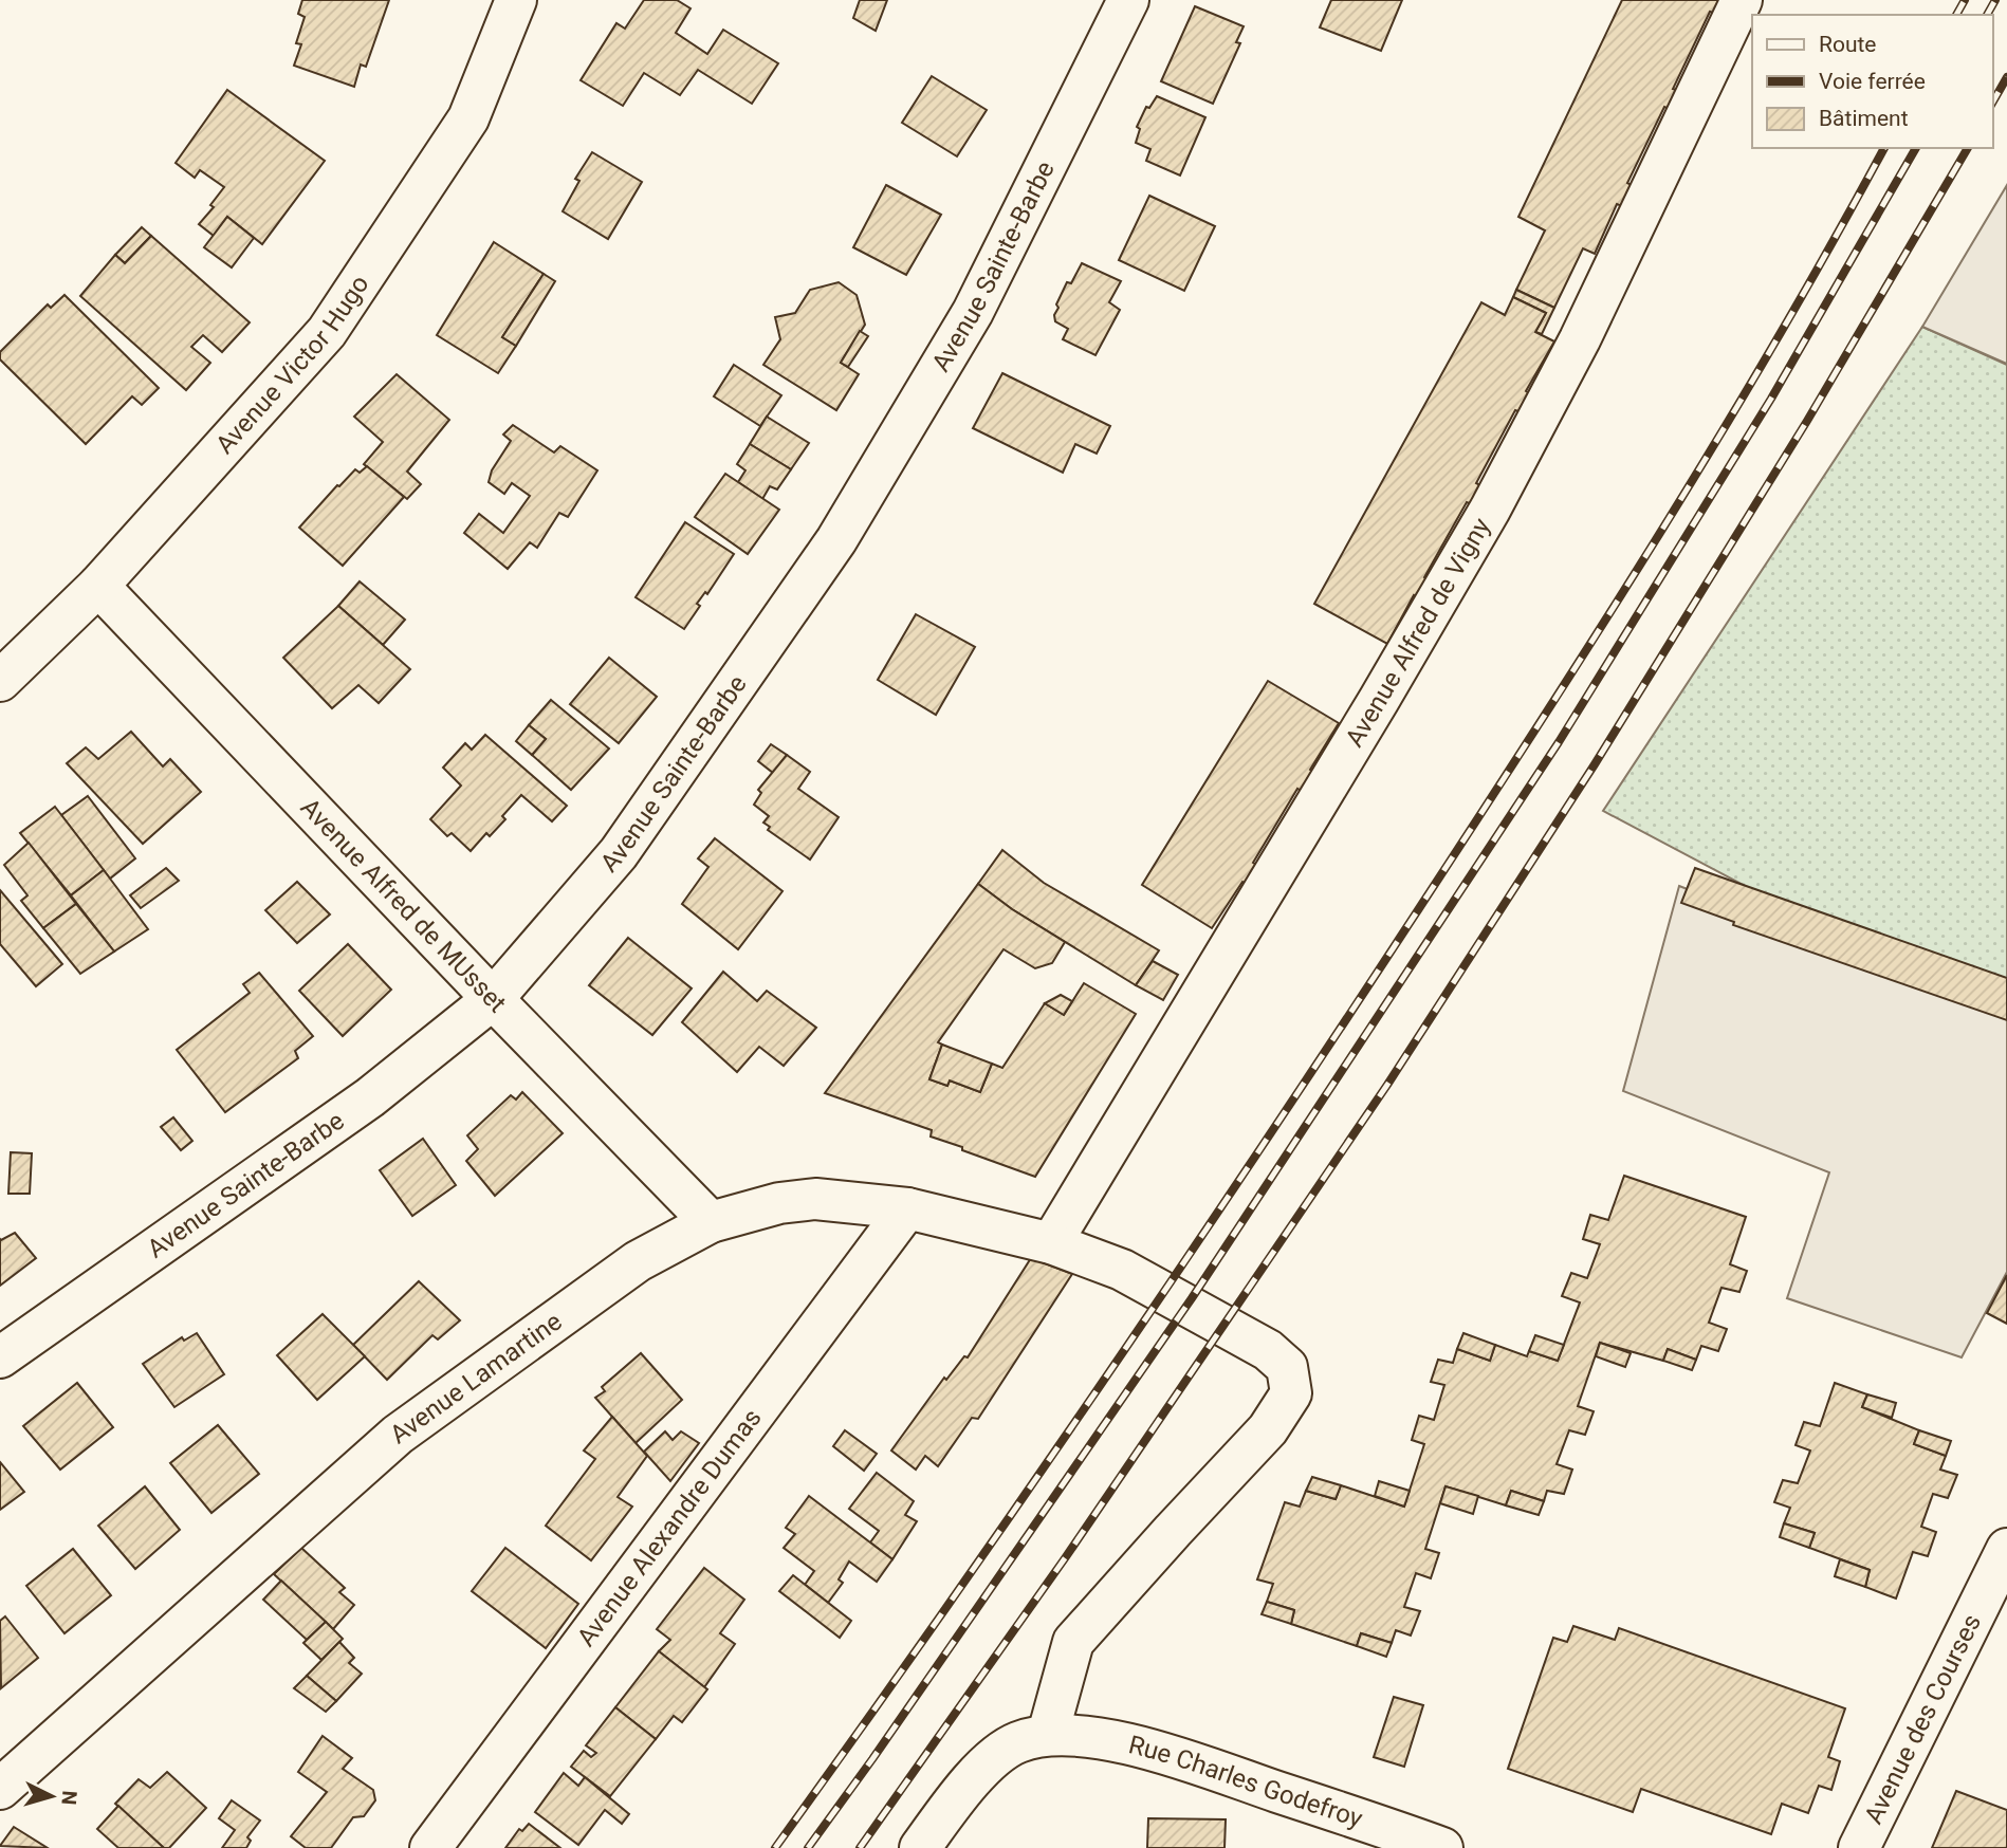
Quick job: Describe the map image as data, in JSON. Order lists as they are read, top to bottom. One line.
{"streets":{"street":["Avenue Sainte-Barbe","Avenue Victor Hugo","Avenue Alfred de Vigny","Avenue Alfred de MUsset","Avenue Lamartine","Avenue Alexandre Dumas","Avenue des Courses","Rue Charles Godefroy"]},"crossings":[["Avenue Sainte-Barbe","Avenue Alfred de MUsset"],["Avenue Victor Hugo","Avenue Alfred de MUsset"],["Avenue Alfred de Vigny","Avenue Lamartine"],["Avenue Alfred de MUsset","Avenue Lamartine"],["Avenue Lamartine","Avenue Alexandre Dumas"],["Avenue Lamartine","Rue Charles Godefroy"]],"legend":["Route","Voie ferrée","Bâtiment"],"north":"right"}
